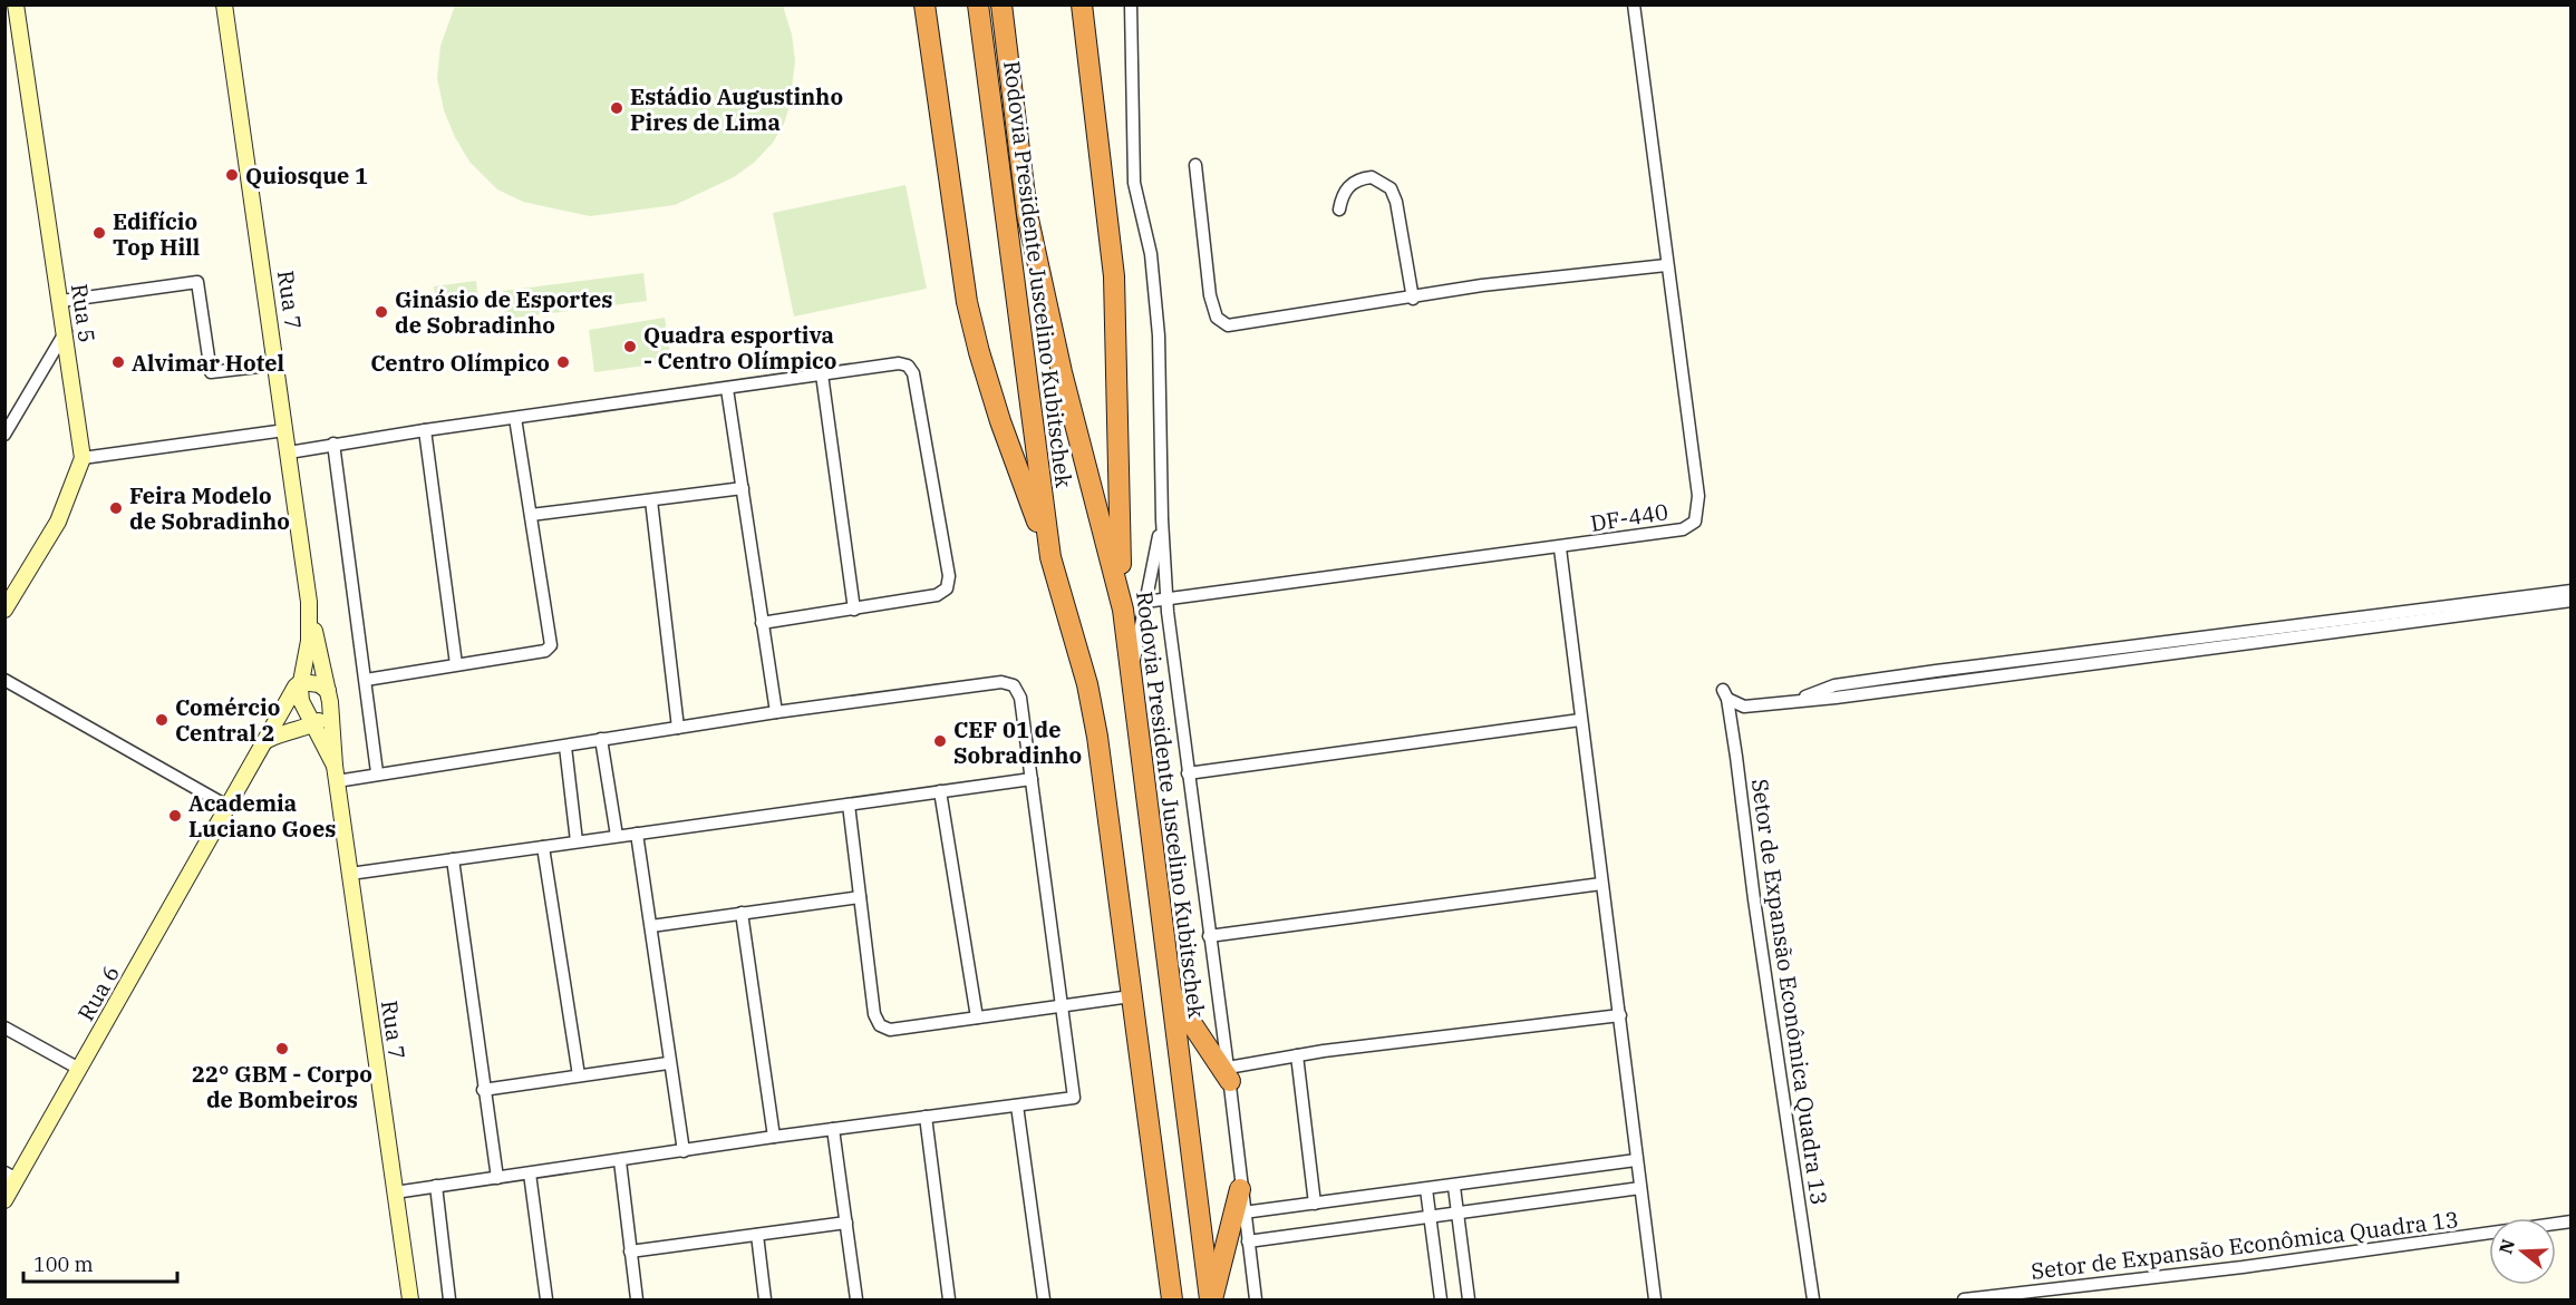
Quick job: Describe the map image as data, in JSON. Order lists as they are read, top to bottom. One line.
{"streets":{"highway":["Rodovia Presidente Juscelino Kubitschek"],"main road":["Rua 7","Rua 5","Rua 6"],"street":["DF-440","Setor de Expansão Econômica Quadra 13"]},"crossings":[["Rua 7","Rua 6"]],"places":["Estádio Augustinho Pires de Lima","Quiosque 1","Edifício Top Hill","Ginásio de Esportes de Sobradinho","Quadra esportiva - Centro Olímpico","Alvimar Hotel","Centro Olímpico","Feira Modelo de Sobradinho","Comércio Central 2","CEF 01 de Sobradinho","Academia Luciano Goes","22° GBM - Corpo de Bombeiros"],"scale_bar":"100 m","north":"left"}
